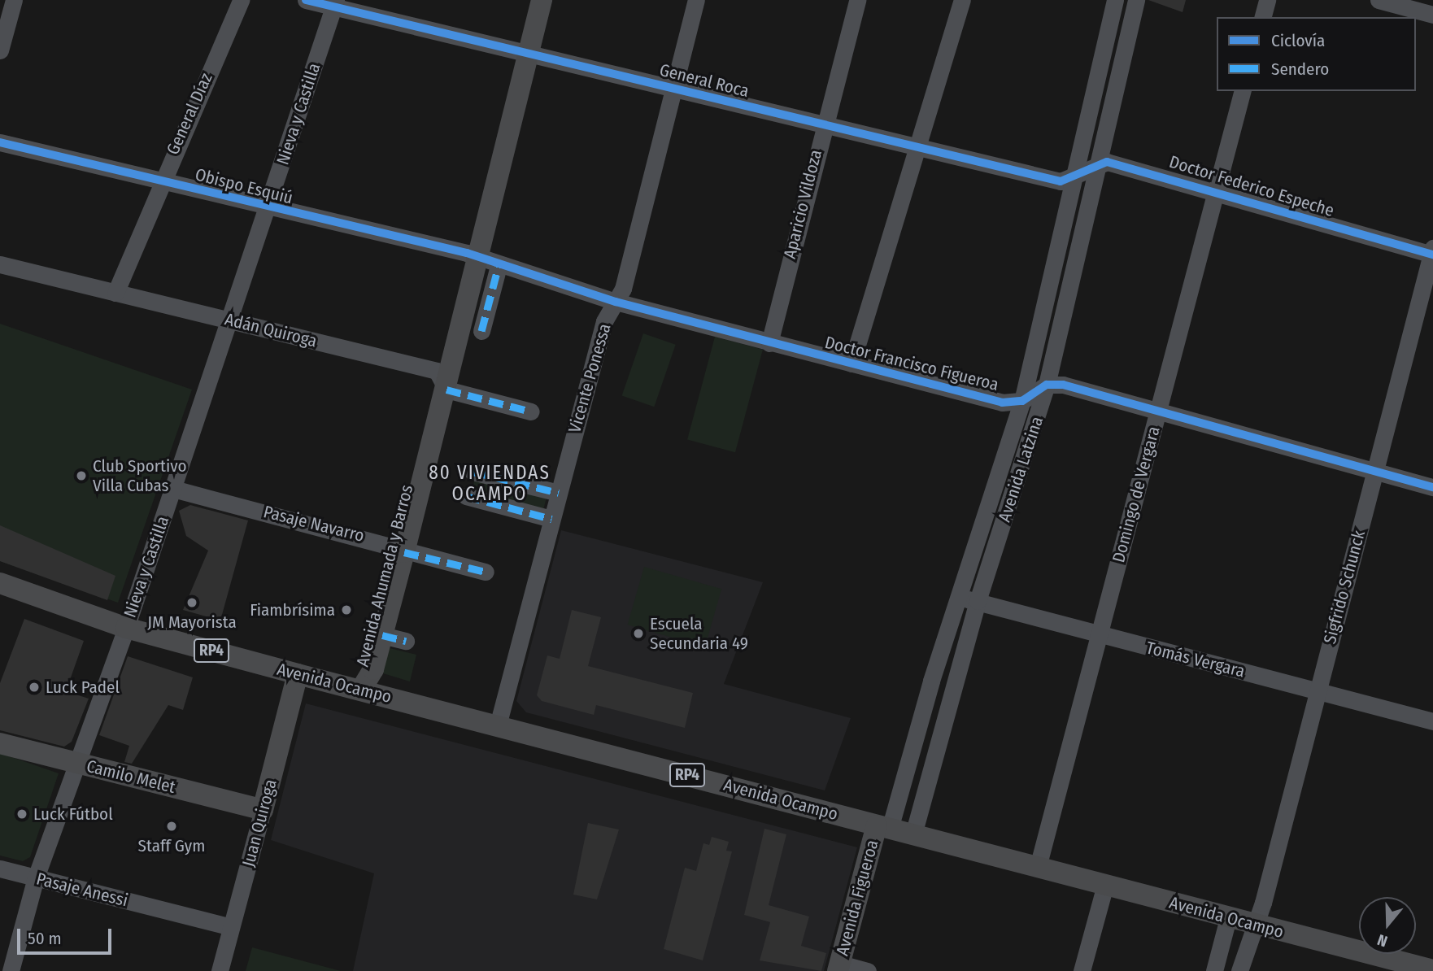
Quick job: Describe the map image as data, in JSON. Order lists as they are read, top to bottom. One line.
{"streets":{"main road":["Avenida Ahumada y Barros","RP4","Avenida Ocampo","Camilo Melet","Juan Quiroga","Avenida Figueroa"],"street":["General Roca","General Díaz","Nieva y Castilla","Obispo Esquiú","Doctor Federico Espeche","Aparicio Vildoza","Adán Quiroga","Doctor Francisco Figueroa","Vicente Ponessa","Avenida Latzina","Domingo de Vergara","Pasaje Navarro","Sigfrido Schunck","Tomás Vergara","Pasaje Anessi"]},"crossings":[["General Roca","Nieva y Castilla"],["General Roca","Doctor Federico Espeche"],["General Roca","Aparicio Vildoza"],["General Roca","Vicente Ponessa"],["General Roca","Avenida Latzina"],["General Roca","Avenida Ahumada y Barros"],["General Díaz","Obispo Esquiú"],["General Díaz","Adán Quiroga"],["Nieva y Castilla","Obispo Esquiú"],["Nieva y Castilla","Adán Quiroga"],["Nieva y Castilla","Pasaje Navarro"],["Nieva y Castilla","Avenida Ocampo"],["Nieva y Castilla","Camilo Melet"],["Nieva y Castilla","Pasaje Anessi"],["Obispo Esquiú","Doctor Francisco Figueroa"],["Obispo Esquiú","Avenida Ahumada y Barros"],["Doctor Federico Espeche","Avenida Latzina"],["Doctor Federico Espeche","Domingo de Vergara"],["Doctor Federico Espeche","Sigfrido Schunck"],["Aparicio Vildoza","Doctor Francisco Figueroa"],["Adán Quiroga","Avenida Ahumada y Barros"],["Doctor Francisco Figueroa","Vicente Ponessa"],["Doctor Francisco Figueroa","Avenida Latzina"],["Doctor Francisco Figueroa","Avenida Ahumada y Barros"],["Vicente Ponessa","Avenida Ocampo"],["Avenida Latzina","Tomás Vergara"],["Avenida Latzina","Avenida Ocampo"],["Avenida Latzina","Avenida Figueroa"],["Domingo de Vergara","Tomás Vergara"],["Domingo de Vergara","Avenida Ocampo"],["Pasaje Navarro","Avenida Ahumada y Barros"],["Avenida Ahumada y Barros","Avenida Ocampo"],["Sigfrido Schunck","Tomás Vergara"],["Sigfrido Schunck","Avenida Ocampo"],["Avenida Ocampo","Juan Quiroga"],["Avenida Ocampo","Avenida Figueroa"],["Camilo Melet","Juan Quiroga"],["Juan Quiroga","Pasaje Anessi"]],"districts":["80 VIVIENDAS OCAMPO"],"places":["Club Sportivo Villa Cubas","JM Mayorista","Fiambrísima","Escuela Secundaria 49","Luck Padel","Luck Fútbol","Staff Gym"],"legend":["Ciclovía","Sendero"],"scale_bar":"50 m","north":"bottom"}
